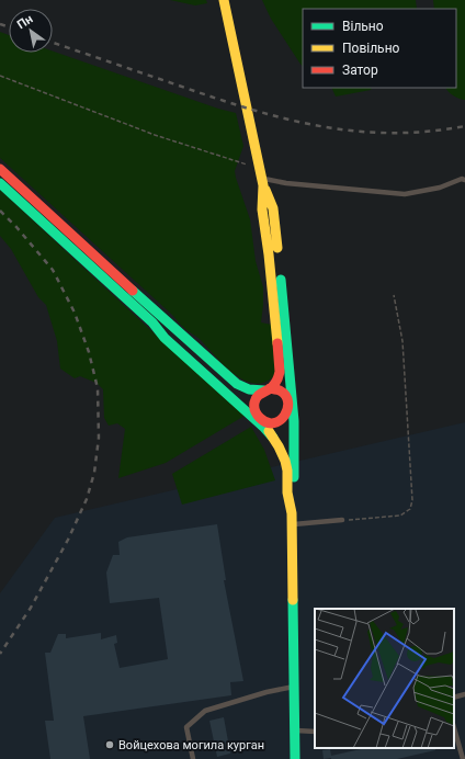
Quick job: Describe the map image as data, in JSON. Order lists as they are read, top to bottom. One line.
{"places":["Войцехова могила курган"],"legend":["Вільно","Повільно","Затор"],"north":"top left"}
